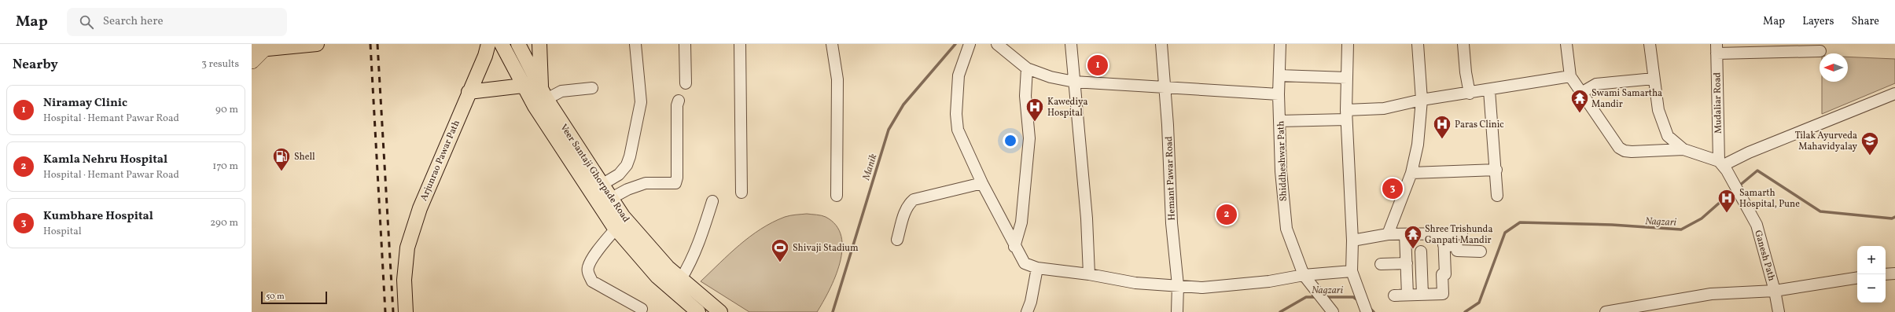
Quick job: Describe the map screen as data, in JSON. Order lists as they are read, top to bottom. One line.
{"streets":{"main road":["Arjunrao Pawar Path","Veer Santaji Ghorpade Road"],"street":["Mudaliar Road","Shiddheshwar Path","Hemant Pawar Road","Ganesh Path"]},"crossings":[["Mudaliar Road","Ganesh Path"]],"water":["Manik","Nagzari"],"places":{"temple":["Swami Samartha Mandir","Shree Trishunda Ganpati Mandir"],"hospital":["Kawediya Hospital","Paras Clinic","Samarth Hospital, Pune"],"school or university":["Tilak Ayurveda Mahavidyalay"],"fuel station":["Shell"],"sports":["Shivaji Stadium"]},"scale_bar":"50 m","north":"left","page":{"header":"Map","search":"Search here","nav":["Map","Layers","Share"],"heading":["Nearby","3 results"],"pins":["1","3","2"],"list":[{"mark":"1","name":"Niramay Clinic","note":"Hospital · Hemant Pawar Road","value":"90 m"},{"mark":"2","name":"Kamla Nehru Hospital","note":"Hospital · Hemant Pawar Road","value":"170 m"},{"mark":"3","name":"Kumbhare Hospital","note":"Hospital","value":"290 m"}],"map_buttons":["+","−"],"scale":"50 m"}}
